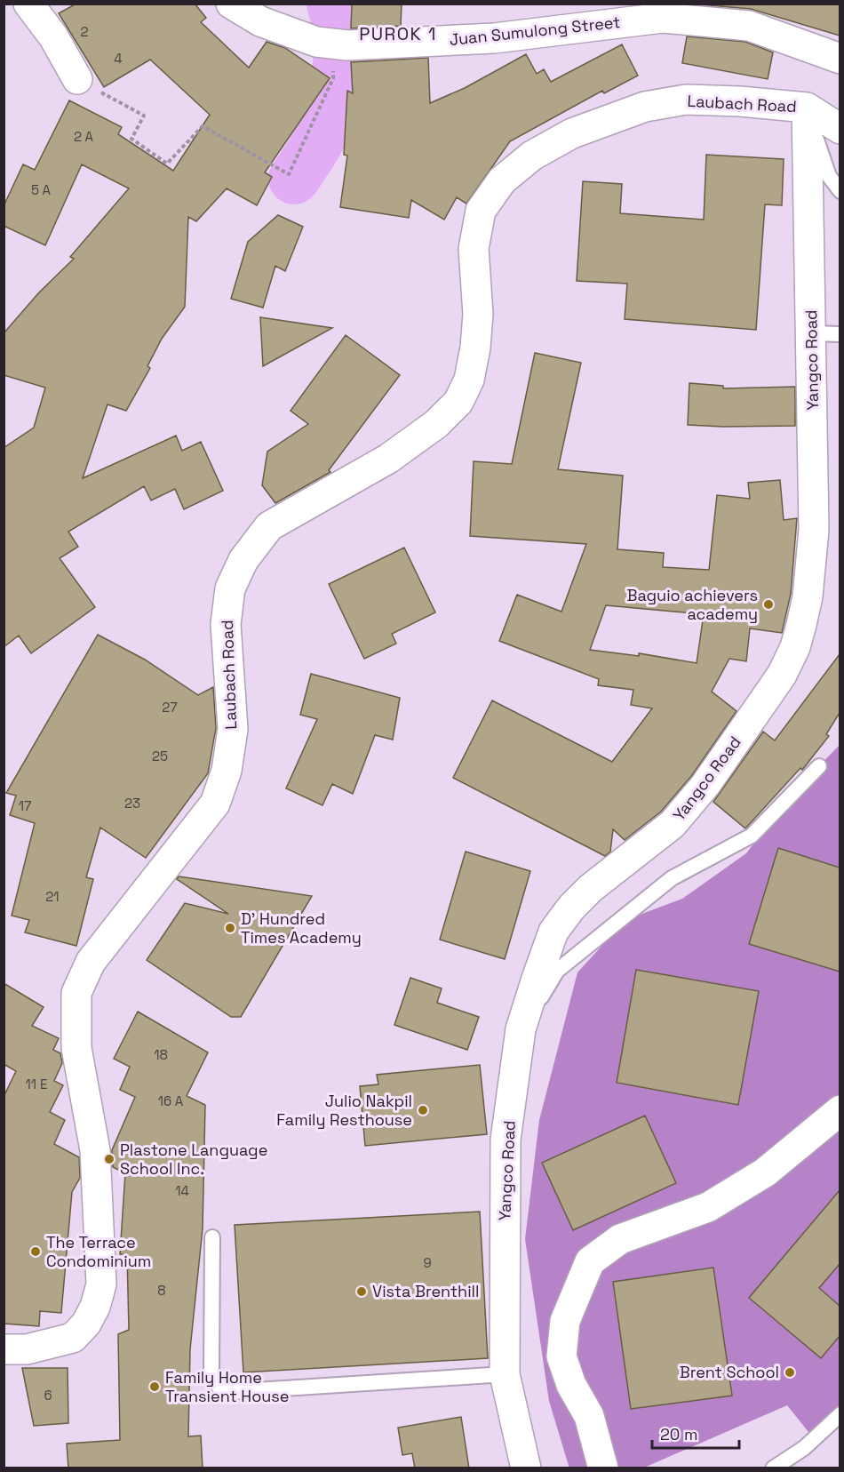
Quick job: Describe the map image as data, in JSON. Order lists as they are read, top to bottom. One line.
{"streets":{"street":["Juan Sumulong Street","Laubach Road","Yangco Road"]},"crossings":[["Laubach Road","Yangco Road"]],"districts":["PUROK 1"],"places":["Baguio achievers academy","D' Hundred Times Academy","Julio Nakpil Family Resthouse","Plastone Language School Inc.","The Terrace Condominium","Vista Brenthill","Brent School","Family Home Transient House"],"house_numbers":["2","4","2 A","5 A","27","25","23","17","21","18","11 E","16 A","14","9","8","6"],"scale_bar":"20 m"}
